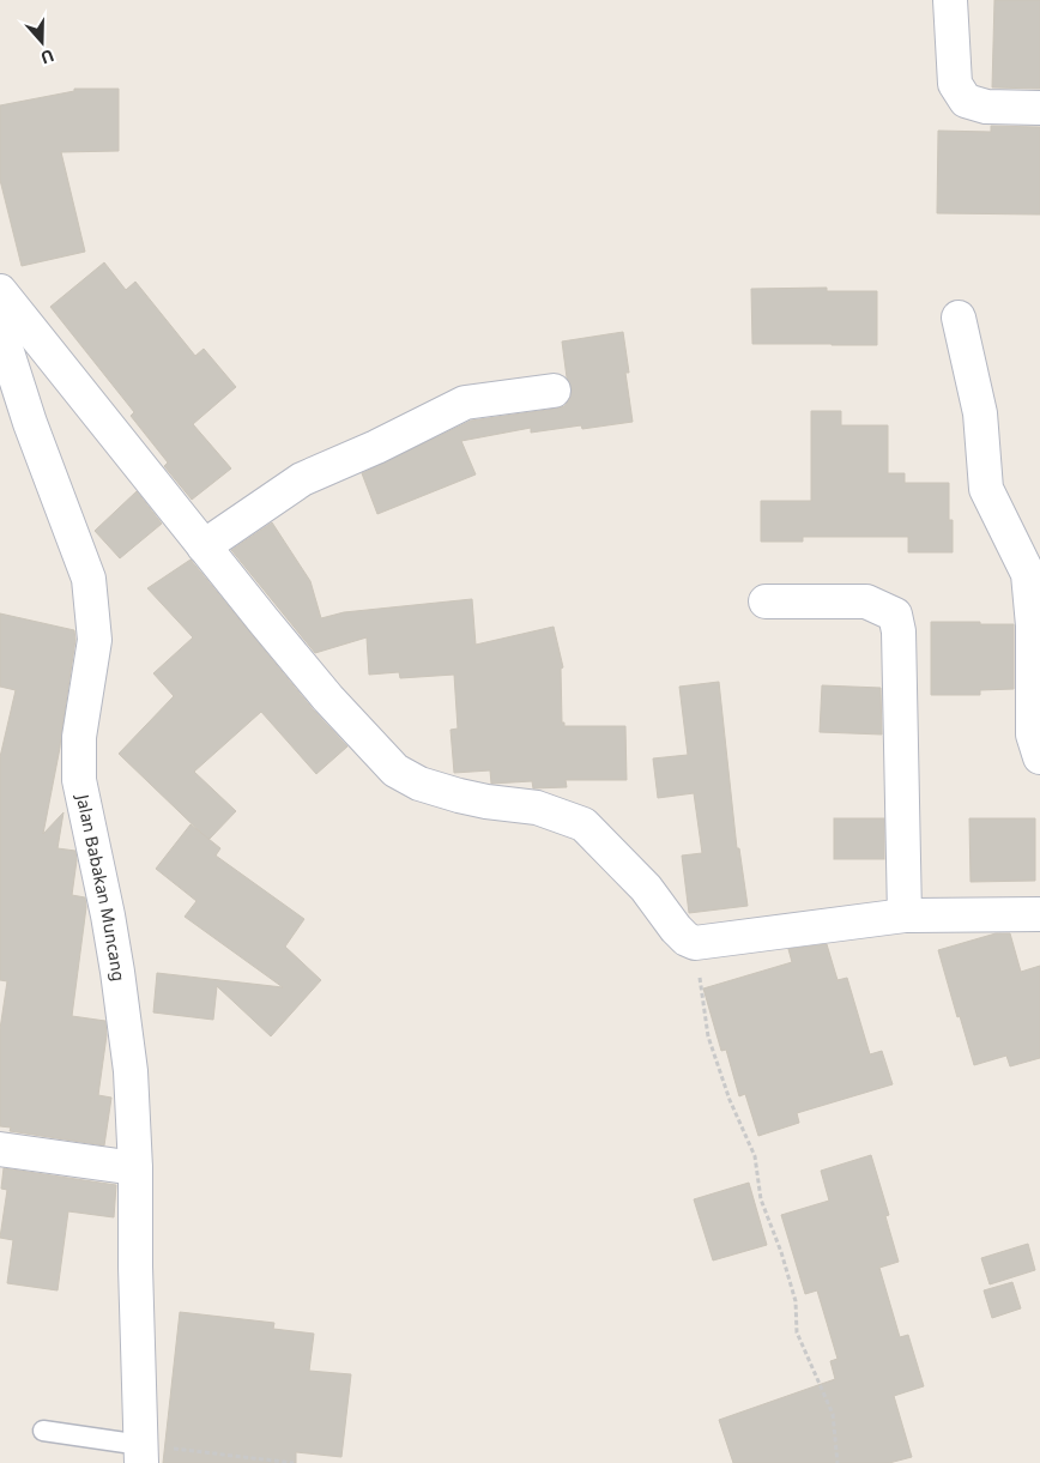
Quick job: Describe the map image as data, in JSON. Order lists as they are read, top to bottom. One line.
{"streets":{"street":["Jalan Babakan Muncang"]},"north":"bottom"}
